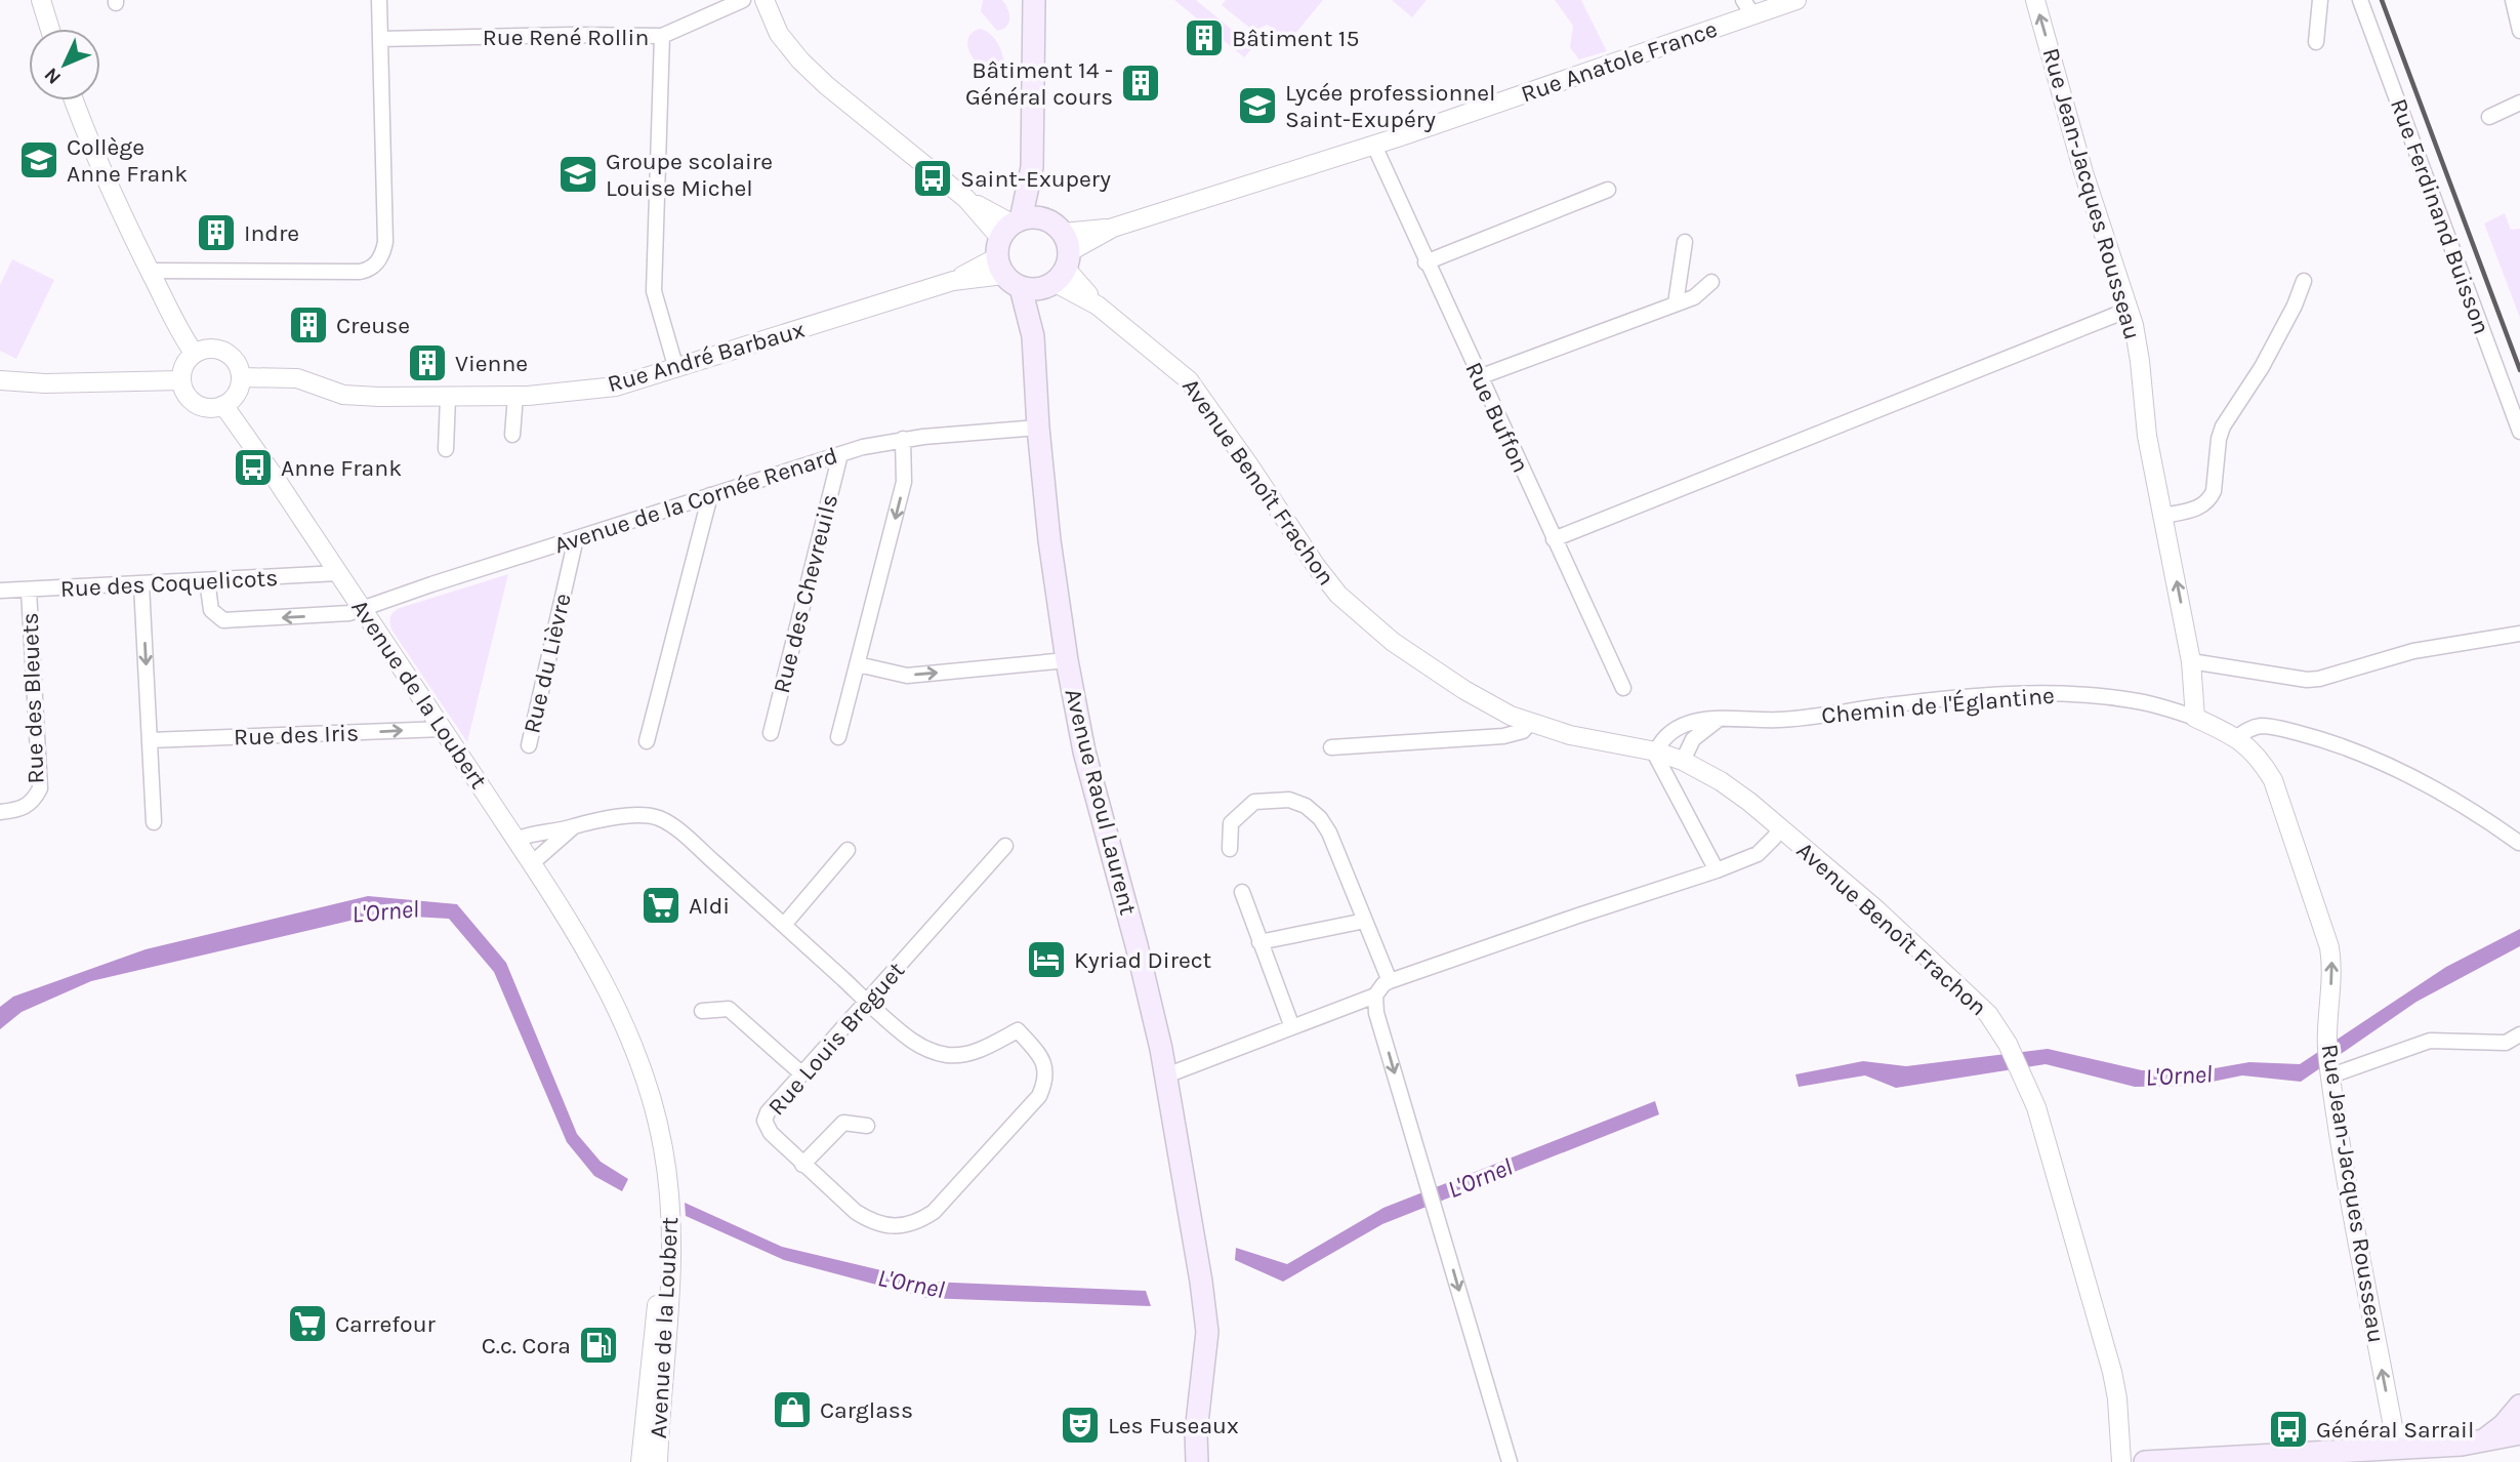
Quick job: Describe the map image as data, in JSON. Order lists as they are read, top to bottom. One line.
{"streets":{"main road":["Avenue Raoul Laurent"],"street":["Rue René Rollin","Rue Anatole France","Rue Jean-Jacques Rousseau","Rue Ferdinand Buisson","Rue André Barbaux","Rue Buffon","Avenue Benoît Frachon","Avenue de la Cornée Renard","Rue des Coquelicots","Rue des Chevreuils","Rue du Lièvre","Avenue de la Loubert","Rue des Bleuets","Chemin de l'Églantine","Rue des Iris","Rue Louis Breguet"]},"crossings":[["Rue Anatole France","Rue André Barbaux"],["Rue Anatole France","Rue Buffon"],["Rue Anatole France","Avenue Benoît Frachon"],["Rue Anatole France","Avenue Raoul Laurent"],["Rue Jean-Jacques Rousseau","Chemin de l'Églantine"],["Rue André Barbaux","Avenue Benoît Frachon"],["Rue André Barbaux","Avenue de la Loubert"],["Rue André Barbaux","Avenue Raoul Laurent"],["Avenue Benoît Frachon","Chemin de l'Églantine"],["Avenue Benoît Frachon","Avenue Raoul Laurent"],["Avenue de la Cornée Renard","Rue des Coquelicots"],["Avenue de la Cornée Renard","Rue des Chevreuils"],["Avenue de la Cornée Renard","Rue du Lièvre"],["Avenue de la Cornée Renard","Avenue de la Loubert"],["Avenue de la Cornée Renard","Avenue Raoul Laurent"],["Rue des Coquelicots","Avenue de la Loubert"],["Rue des Coquelicots","Rue des Bleuets"],["Avenue de la Loubert","Rue des Iris"]],"one_way":["Rue Jean-Jacques Rousseau","Rue des Iris"],"water":["L'Ornel"],"places":{"building":["Bâtiment 15","Bâtiment 14 - Général cours","Indre","Creuse","Vienne"],"school or university":["Lycée professionnel Saint-Exupéry","Collège Anne Frank","Groupe scolaire Louise Michel"],"bus stop":["Saint-Exupery","Anne Frank","Général Sarrail"],"supermarket":["Aldi","Carrefour"],"hotel":["Kyriad Direct"],"fuel station":["C.c. Cora"],"shop":["Carglass"],"theatre":["Les Fuseaux"]},"north":"bottom left"}
